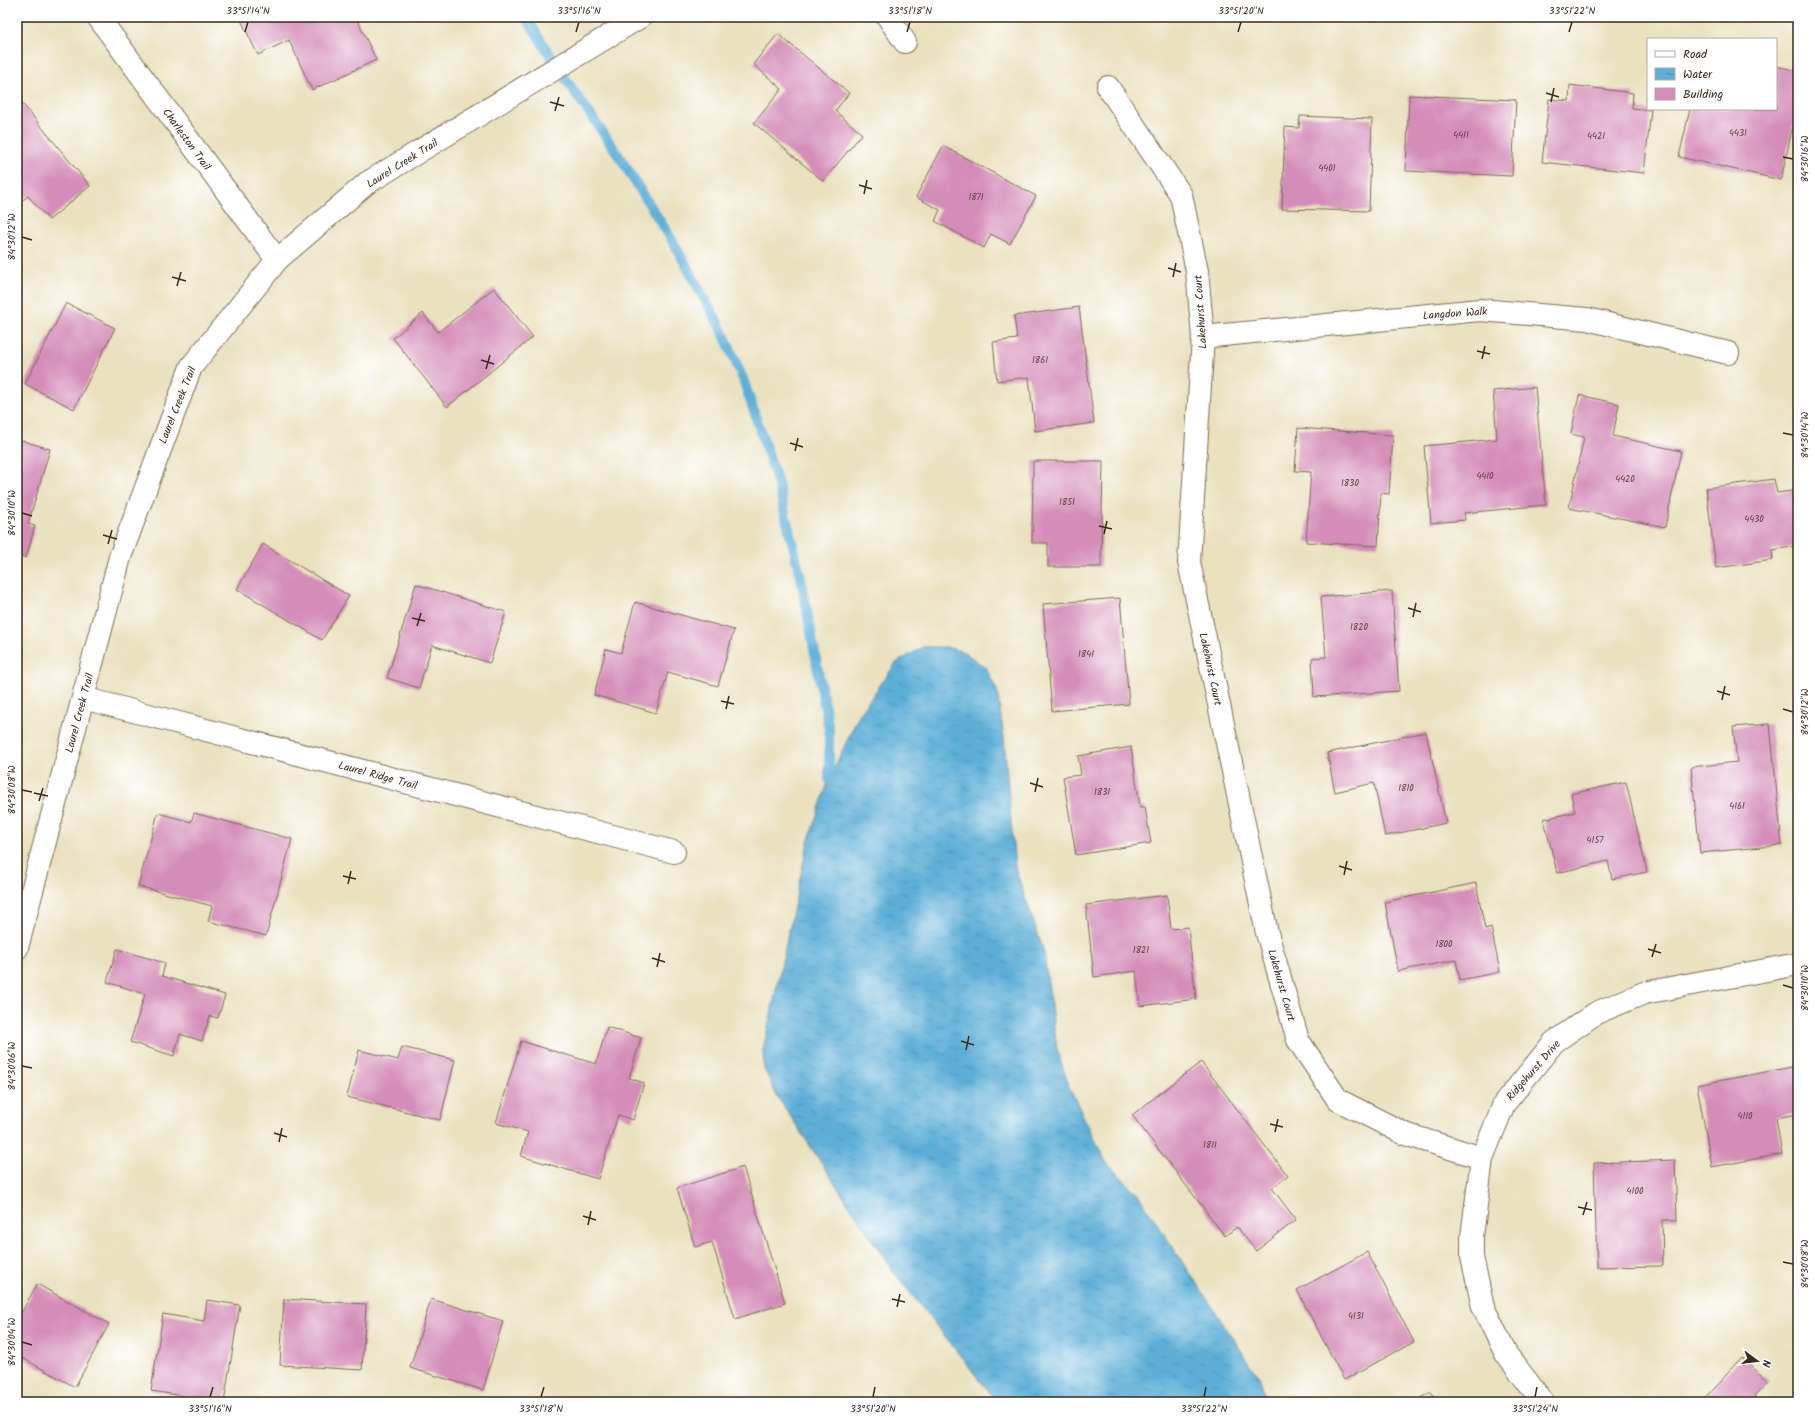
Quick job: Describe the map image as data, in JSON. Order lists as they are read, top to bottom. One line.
{"streets":{"street":["Charleston Trail","Laurel Creek Trail","Lakehurst Court","Langdon Walk","Laurel Ridge Trail","Ridgehurst Drive"]},"crossings":[["Charleston Trail","Laurel Creek Trail"],["Laurel Creek Trail","Laurel Ridge Trail"],["Lakehurst Court","Langdon Walk"],["Lakehurst Court","Ridgehurst Drive"]],"house_numbers":["4431","4411","4421","4401","1871","1861","4410","4420","1830","1851","4430","1820","1841","1810","1831","4161","4157","1800","1821","4110","1811","4100","4131"],"legend":["Road","Water","Building"],"north":"right","coordinates":["33°51'14\"N","33°51'16\"N","33°51'18\"N","33°51'20\"N","33°51'22\"N","84°30'16\"W","84°30'12\"W","84°30'14\"W","84°30'10\"W","84°30'08\"W","84°30'06\"W","84°30'04\"W","33°51'24\"N"]}
